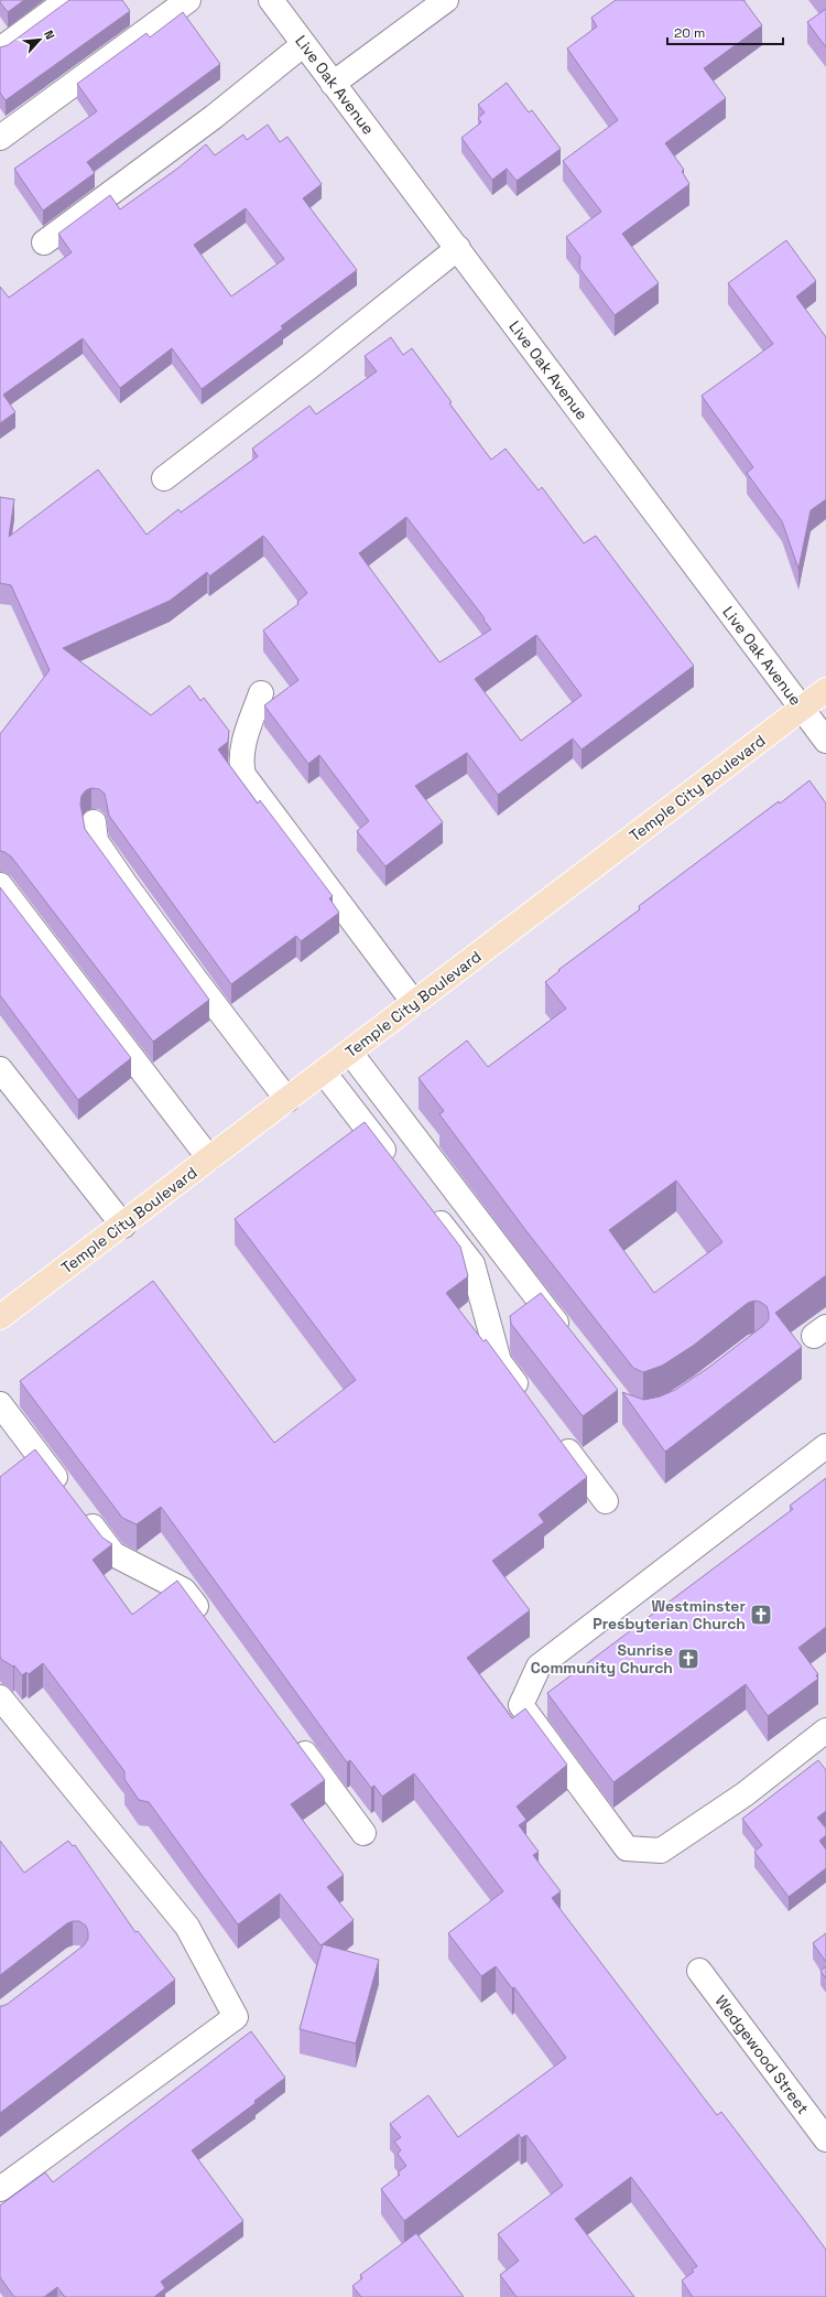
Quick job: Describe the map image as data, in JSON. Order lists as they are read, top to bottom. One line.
{"streets":{"main road":["Temple City Boulevard"],"street":["Live Oak Avenue","Wedgewood Street"]},"crossings":[["Live Oak Avenue","Temple City Boulevard"]],"places":{"church":["Westminster Presbyterian Church","Sunrise Community Church"]},"scale_bar":"20 m","north":"top right"}
